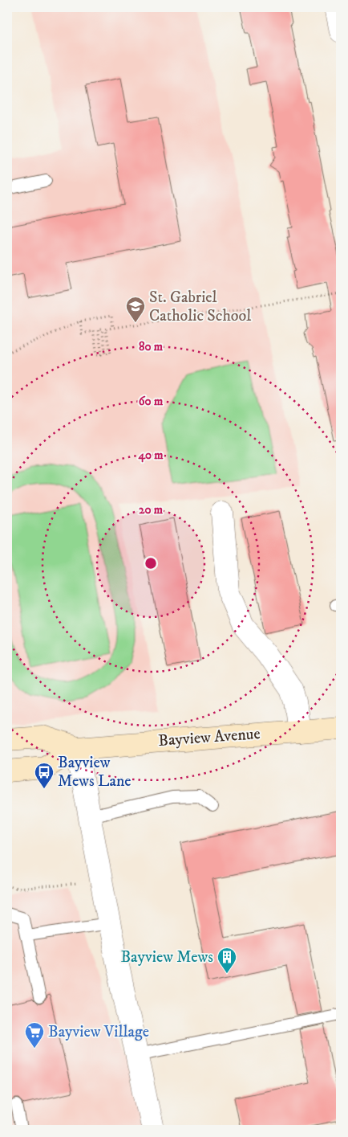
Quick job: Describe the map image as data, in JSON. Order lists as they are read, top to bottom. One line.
{"streets":{"main road":["Bayview Avenue"]},"places":{"school or university":["St. Gabriel Catholic School"],"bus stop":["Bayview Mews Lane"],"building":["Bayview Mews"],"supermarket":["Bayview Village"]},"rings":["80 m","60 m","40 m","20 m"]}
